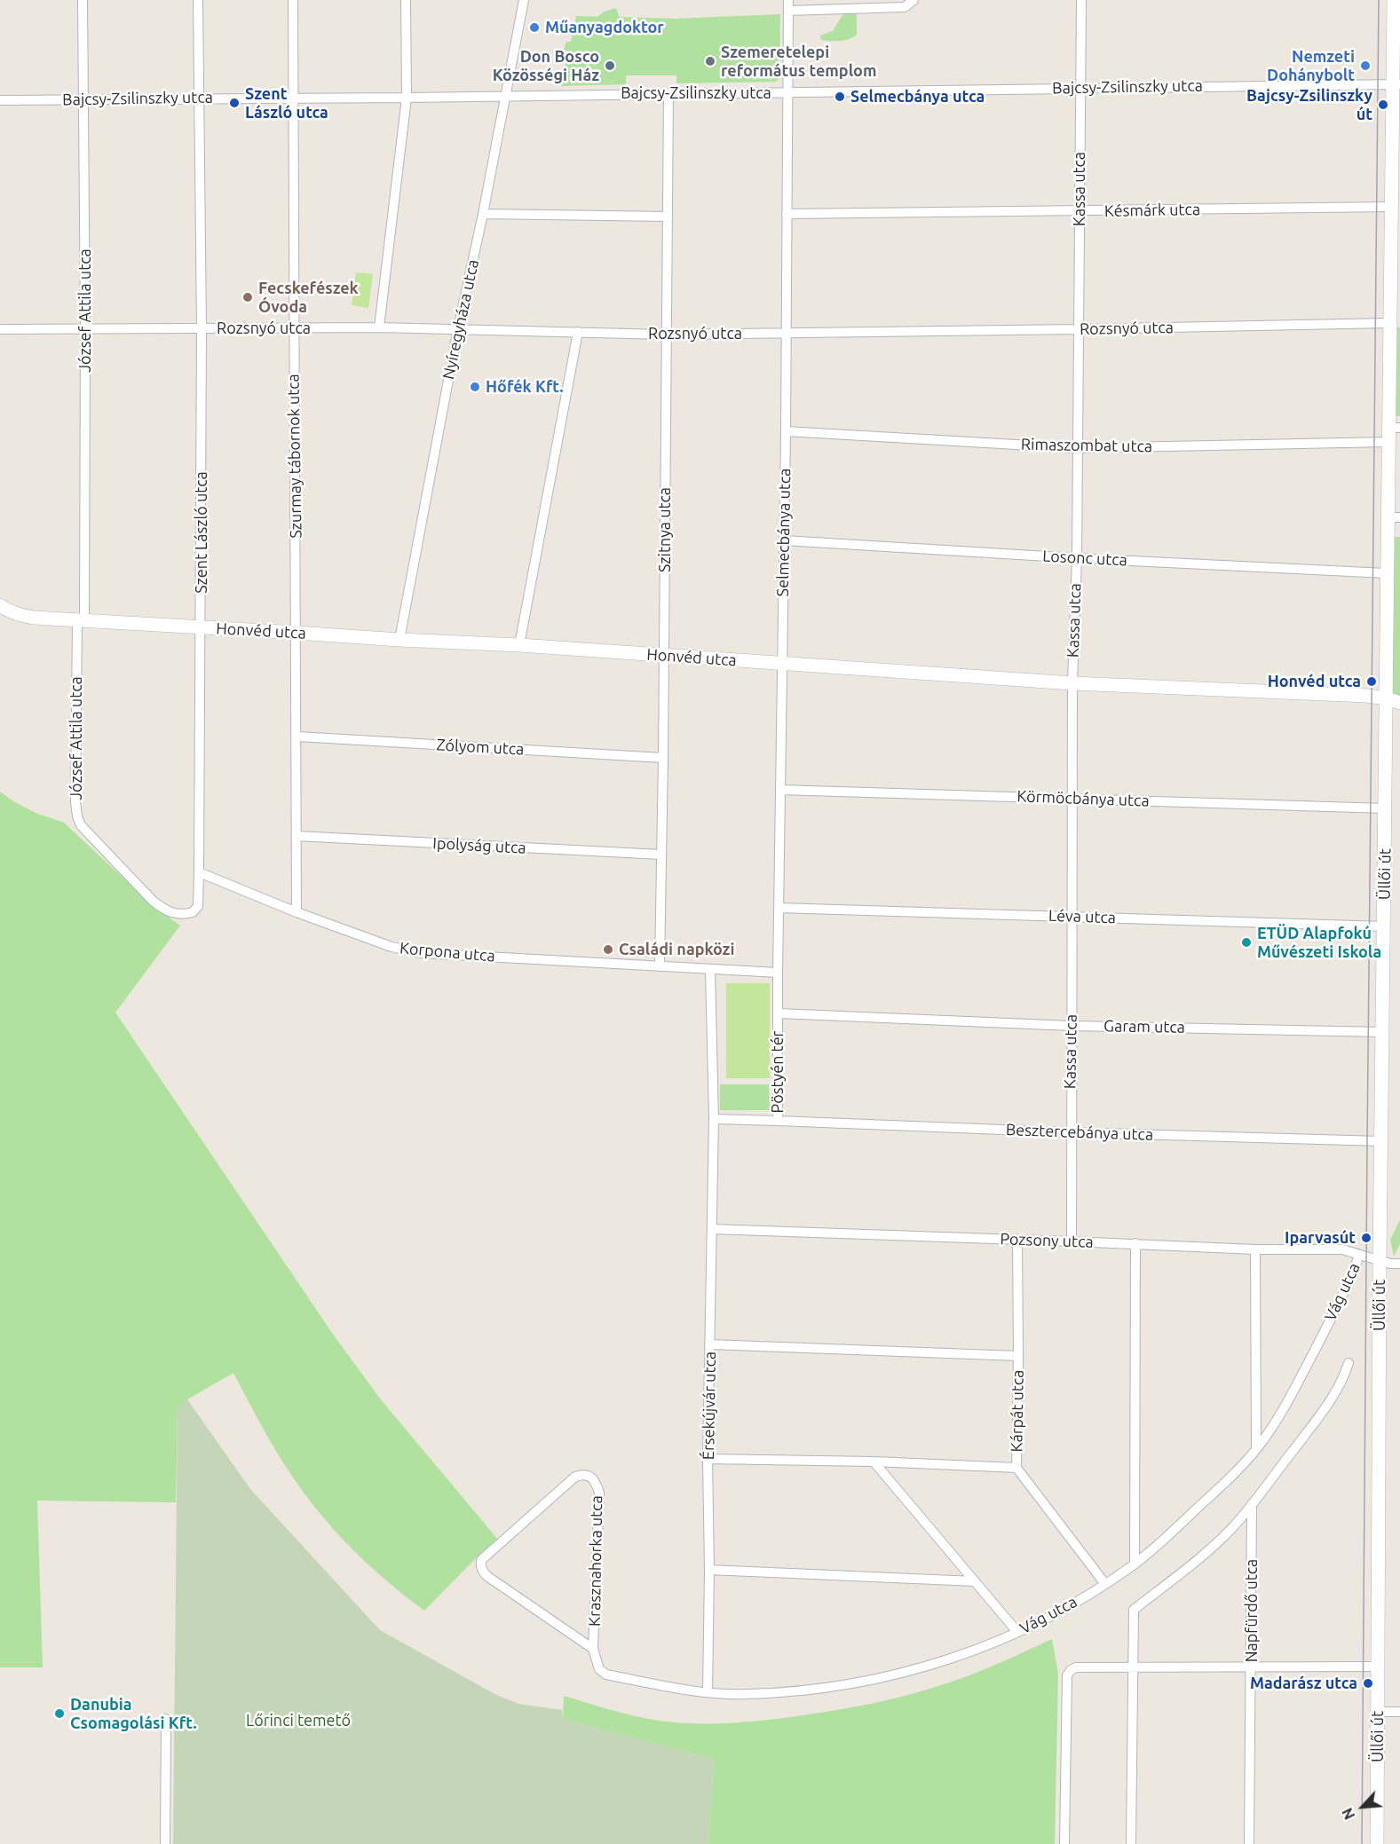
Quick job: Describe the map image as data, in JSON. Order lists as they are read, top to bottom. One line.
{"streets":{"main road":["Honvéd utca","Üllői út"],"street":["Bajcsy-Zsilinszky utca","Kassa utca","Késmárk utca","József Attila utca","Nyíregyháza utca","Rozsnyó utca","Rimaszombat utca","Szurmay tábornok utca","Szitnya utca","Szent László utca","Selmecbánya utca","Losonc utca","Zólyom utca","Körmöcbánya utca","Ipolyság utca","Léva utca","Korpona utca","Garam utca","Pöstyén tér","Besztercebánya utca","Pozsony utca","Vág utca","Érsekújvár utca","Kárpát utca","Krasznahorka utca","Napfürdő utca"]},"crossings":[["Bajcsy-Zsilinszky utca","Kassa utca"],["Bajcsy-Zsilinszky utca","József Attila utca"],["Bajcsy-Zsilinszky utca","Nyíregyháza utca"],["Bajcsy-Zsilinszky utca","Szurmay tábornok utca"],["Bajcsy-Zsilinszky utca","Szitnya utca"],["Bajcsy-Zsilinszky utca","Szent László utca"],["Bajcsy-Zsilinszky utca","Selmecbánya utca"],["Bajcsy-Zsilinszky utca","Üllői út"],["Kassa utca","Késmárk utca"],["Kassa utca","Rozsnyó utca"],["Kassa utca","Rimaszombat utca"],["Kassa utca","Losonc utca"],["Kassa utca","Honvéd utca"],["Kassa utca","Körmöcbánya utca"],["Kassa utca","Léva utca"],["Kassa utca","Garam utca"],["Kassa utca","Besztercebánya utca"],["Kassa utca","Pozsony utca"],["Késmárk utca","Selmecbánya utca"],["Késmárk utca","Üllői út"],["József Attila utca","Rozsnyó utca"],["József Attila utca","Szent László utca"],["József Attila utca","Honvéd utca"],["József Attila utca","Korpona utca"],["Nyíregyháza utca","Rozsnyó utca"],["Nyíregyháza utca","Honvéd utca"],["Rozsnyó utca","Szurmay tábornok utca"],["Rozsnyó utca","Szitnya utca"],["Rozsnyó utca","Szent László utca"],["Rozsnyó utca","Selmecbánya utca"],["Rozsnyó utca","Üllői út"],["Rimaszombat utca","Selmecbánya utca"],["Rimaszombat utca","Üllői út"],["Szurmay tábornok utca","Honvéd utca"],["Szurmay tábornok utca","Zólyom utca"],["Szurmay tábornok utca","Ipolyság utca"],["Szurmay tábornok utca","Korpona utca"],["Szitnya utca","Honvéd utca"],["Szitnya utca","Zólyom utca"],["Szitnya utca","Ipolyság utca"],["Szitnya utca","Korpona utca"],["Szent László utca","Honvéd utca"],["Szent László utca","Korpona utca"],["Selmecbánya utca","Losonc utca"],["Selmecbánya utca","Honvéd utca"],["Selmecbánya utca","Körmöcbánya utca"],["Selmecbánya utca","Léva utca"],["Selmecbánya utca","Pöstyén tér"],["Losonc utca","Üllői út"],["Honvéd utca","Üllői út"],["Körmöcbánya utca","Üllői út"],["Üllői út","Léva utca"],["Üllői út","Garam utca"],["Üllői út","Besztercebánya utca"],["Üllői út","Pozsony utca"],["Garam utca","Pöstyén tér"],["Pöstyén tér","Besztercebánya utca"],["Pöstyén tér","Érsekújvár utca"],["Pozsony utca","Vág utca"],["Pozsony utca","Érsekújvár utca"],["Pozsony utca","Kárpát utca"],["Vág utca","Érsekújvár utca"],["Vág utca","Kárpát utca"],["Vág utca","Krasznahorka utca"]],"parks":["Lőrinci temető"],"places":["Műanyagdoktor","Szemeretelepi református templom","Don Bosco Közösségi Ház","Nemzeti Dohánybolt","Selmecbánya utca","Szent László utca","Bajcsy-Zsilinszky út","Fecskefészek Óvoda","Hőfék Kft.","Honvéd utca","ETÜD Alapfokú Művészeti Iskola","Családi napközi","Iparvasút","Madarász utca","Danubia Csomagolási Kft."],"north":"bottom left"}
